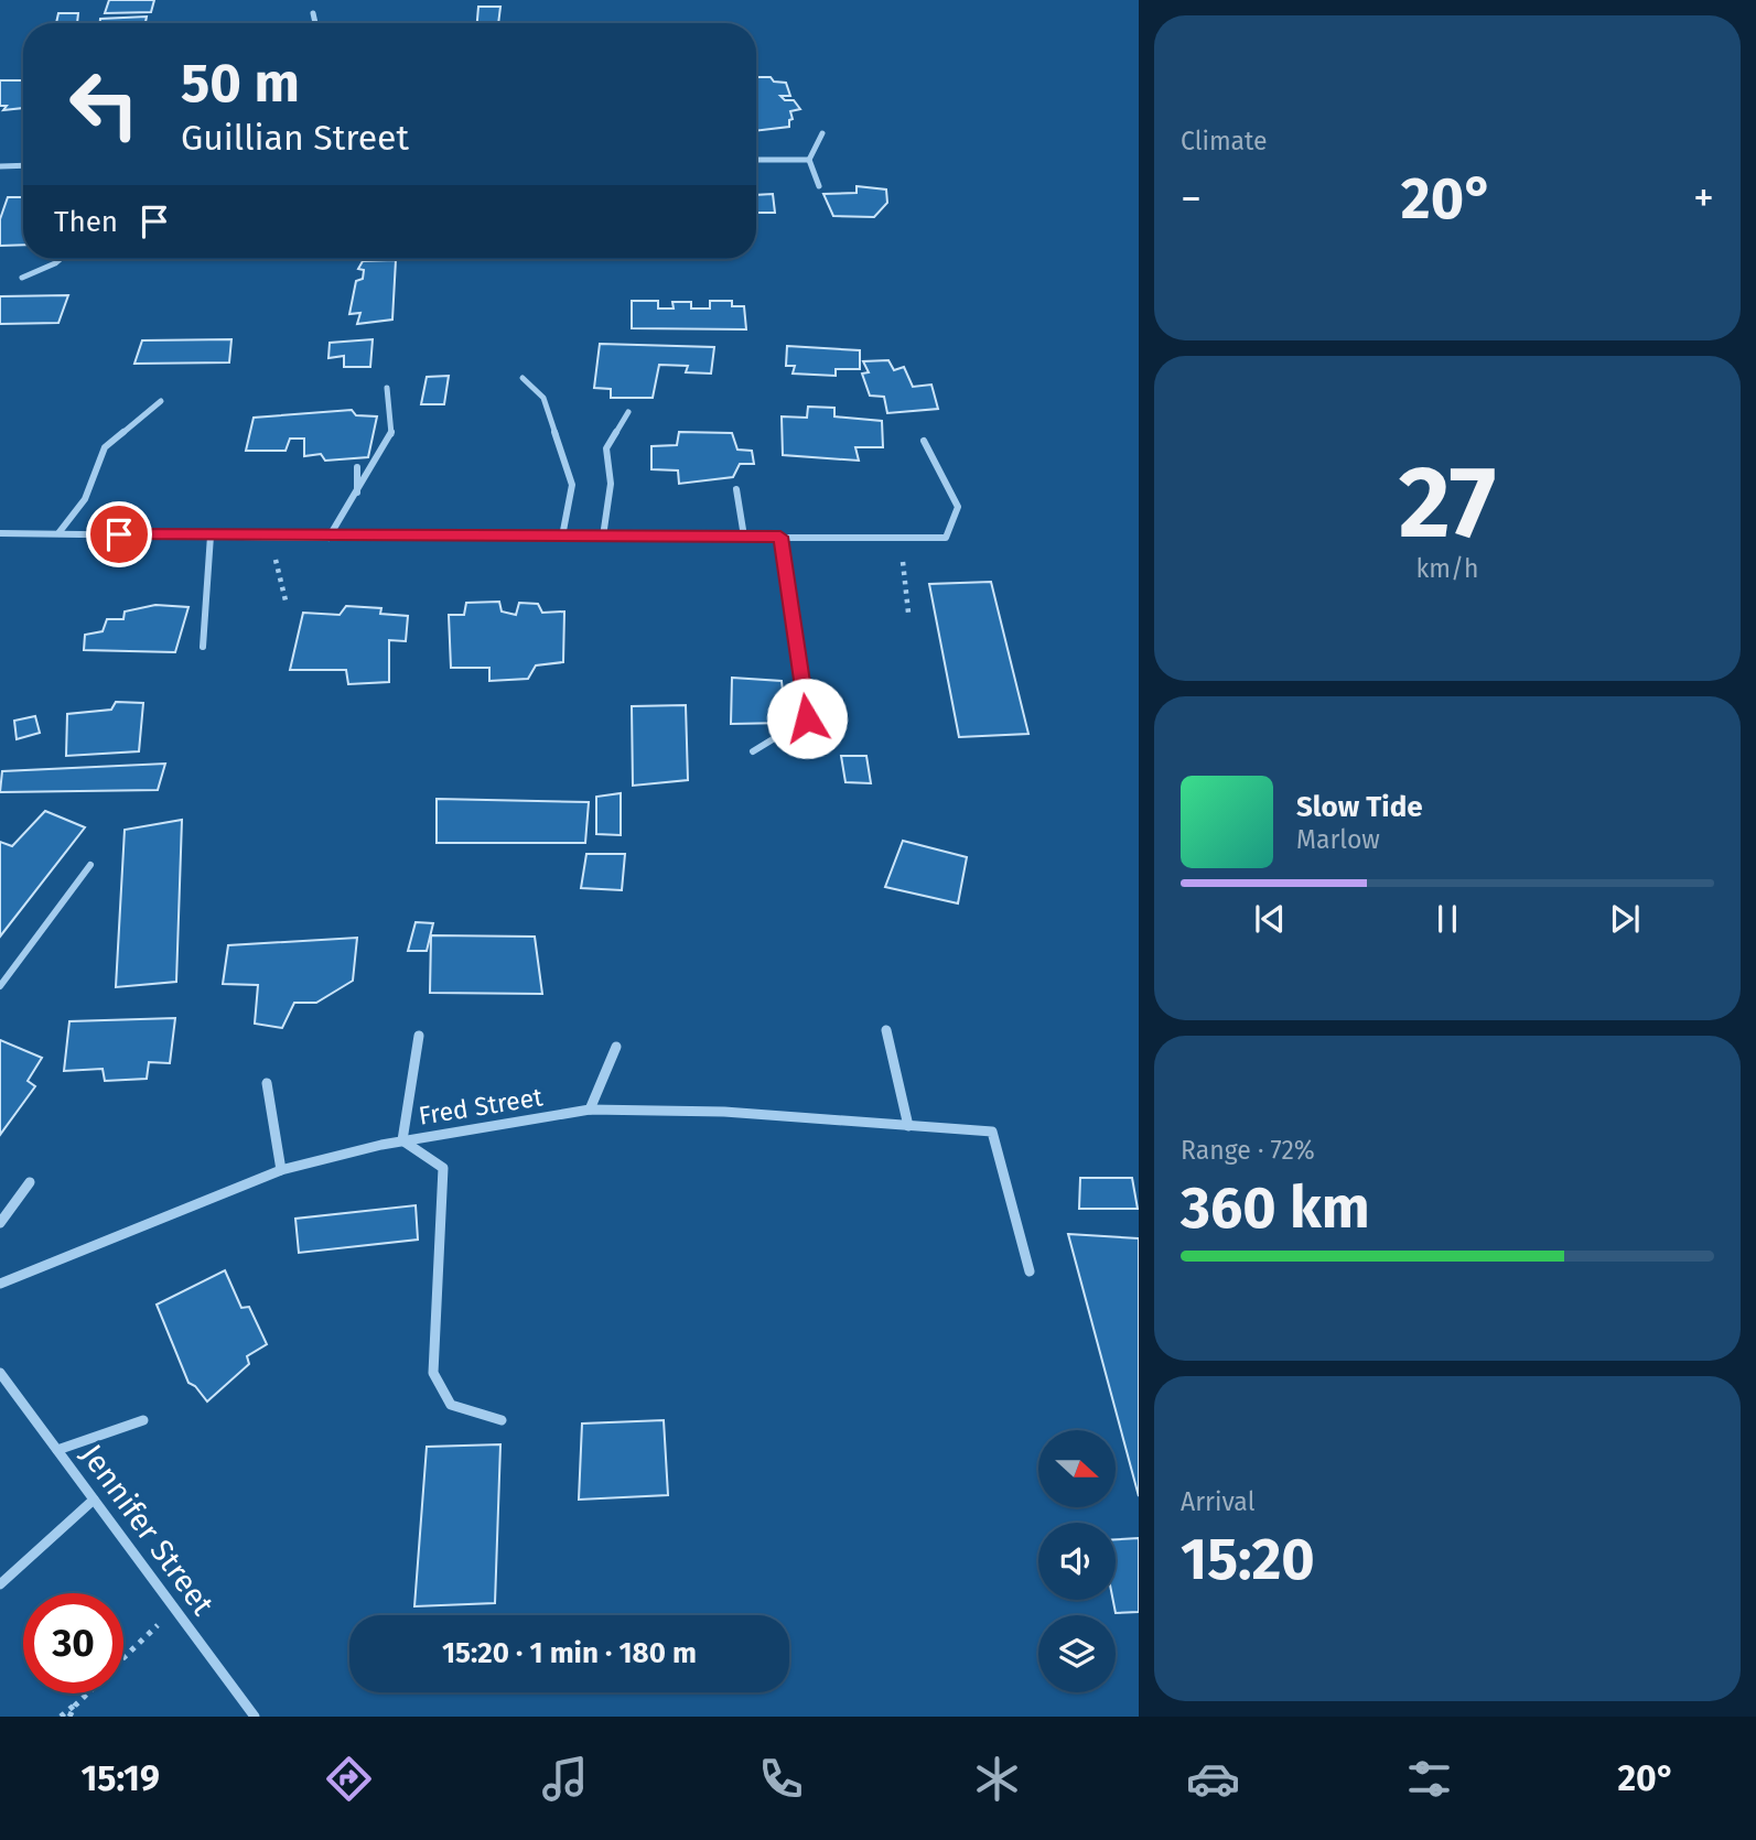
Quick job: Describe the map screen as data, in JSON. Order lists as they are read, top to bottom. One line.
{"streets":{"street":["Fred Street","Jennifer Street"]},"north":"right","page":{"tile":["Climate",["27","km/h"],["Range · 72%","360 km"],["Arrival","15:20"]],"turn":["50 m","Guillian Street"],"heat":["−","20°","+"],"then":"Then","song":["Slow Tide","Marlow"],"limit":"30","trip":"15:20 · 1 min · 180 m","tabs":["15:19","20°"]}}
